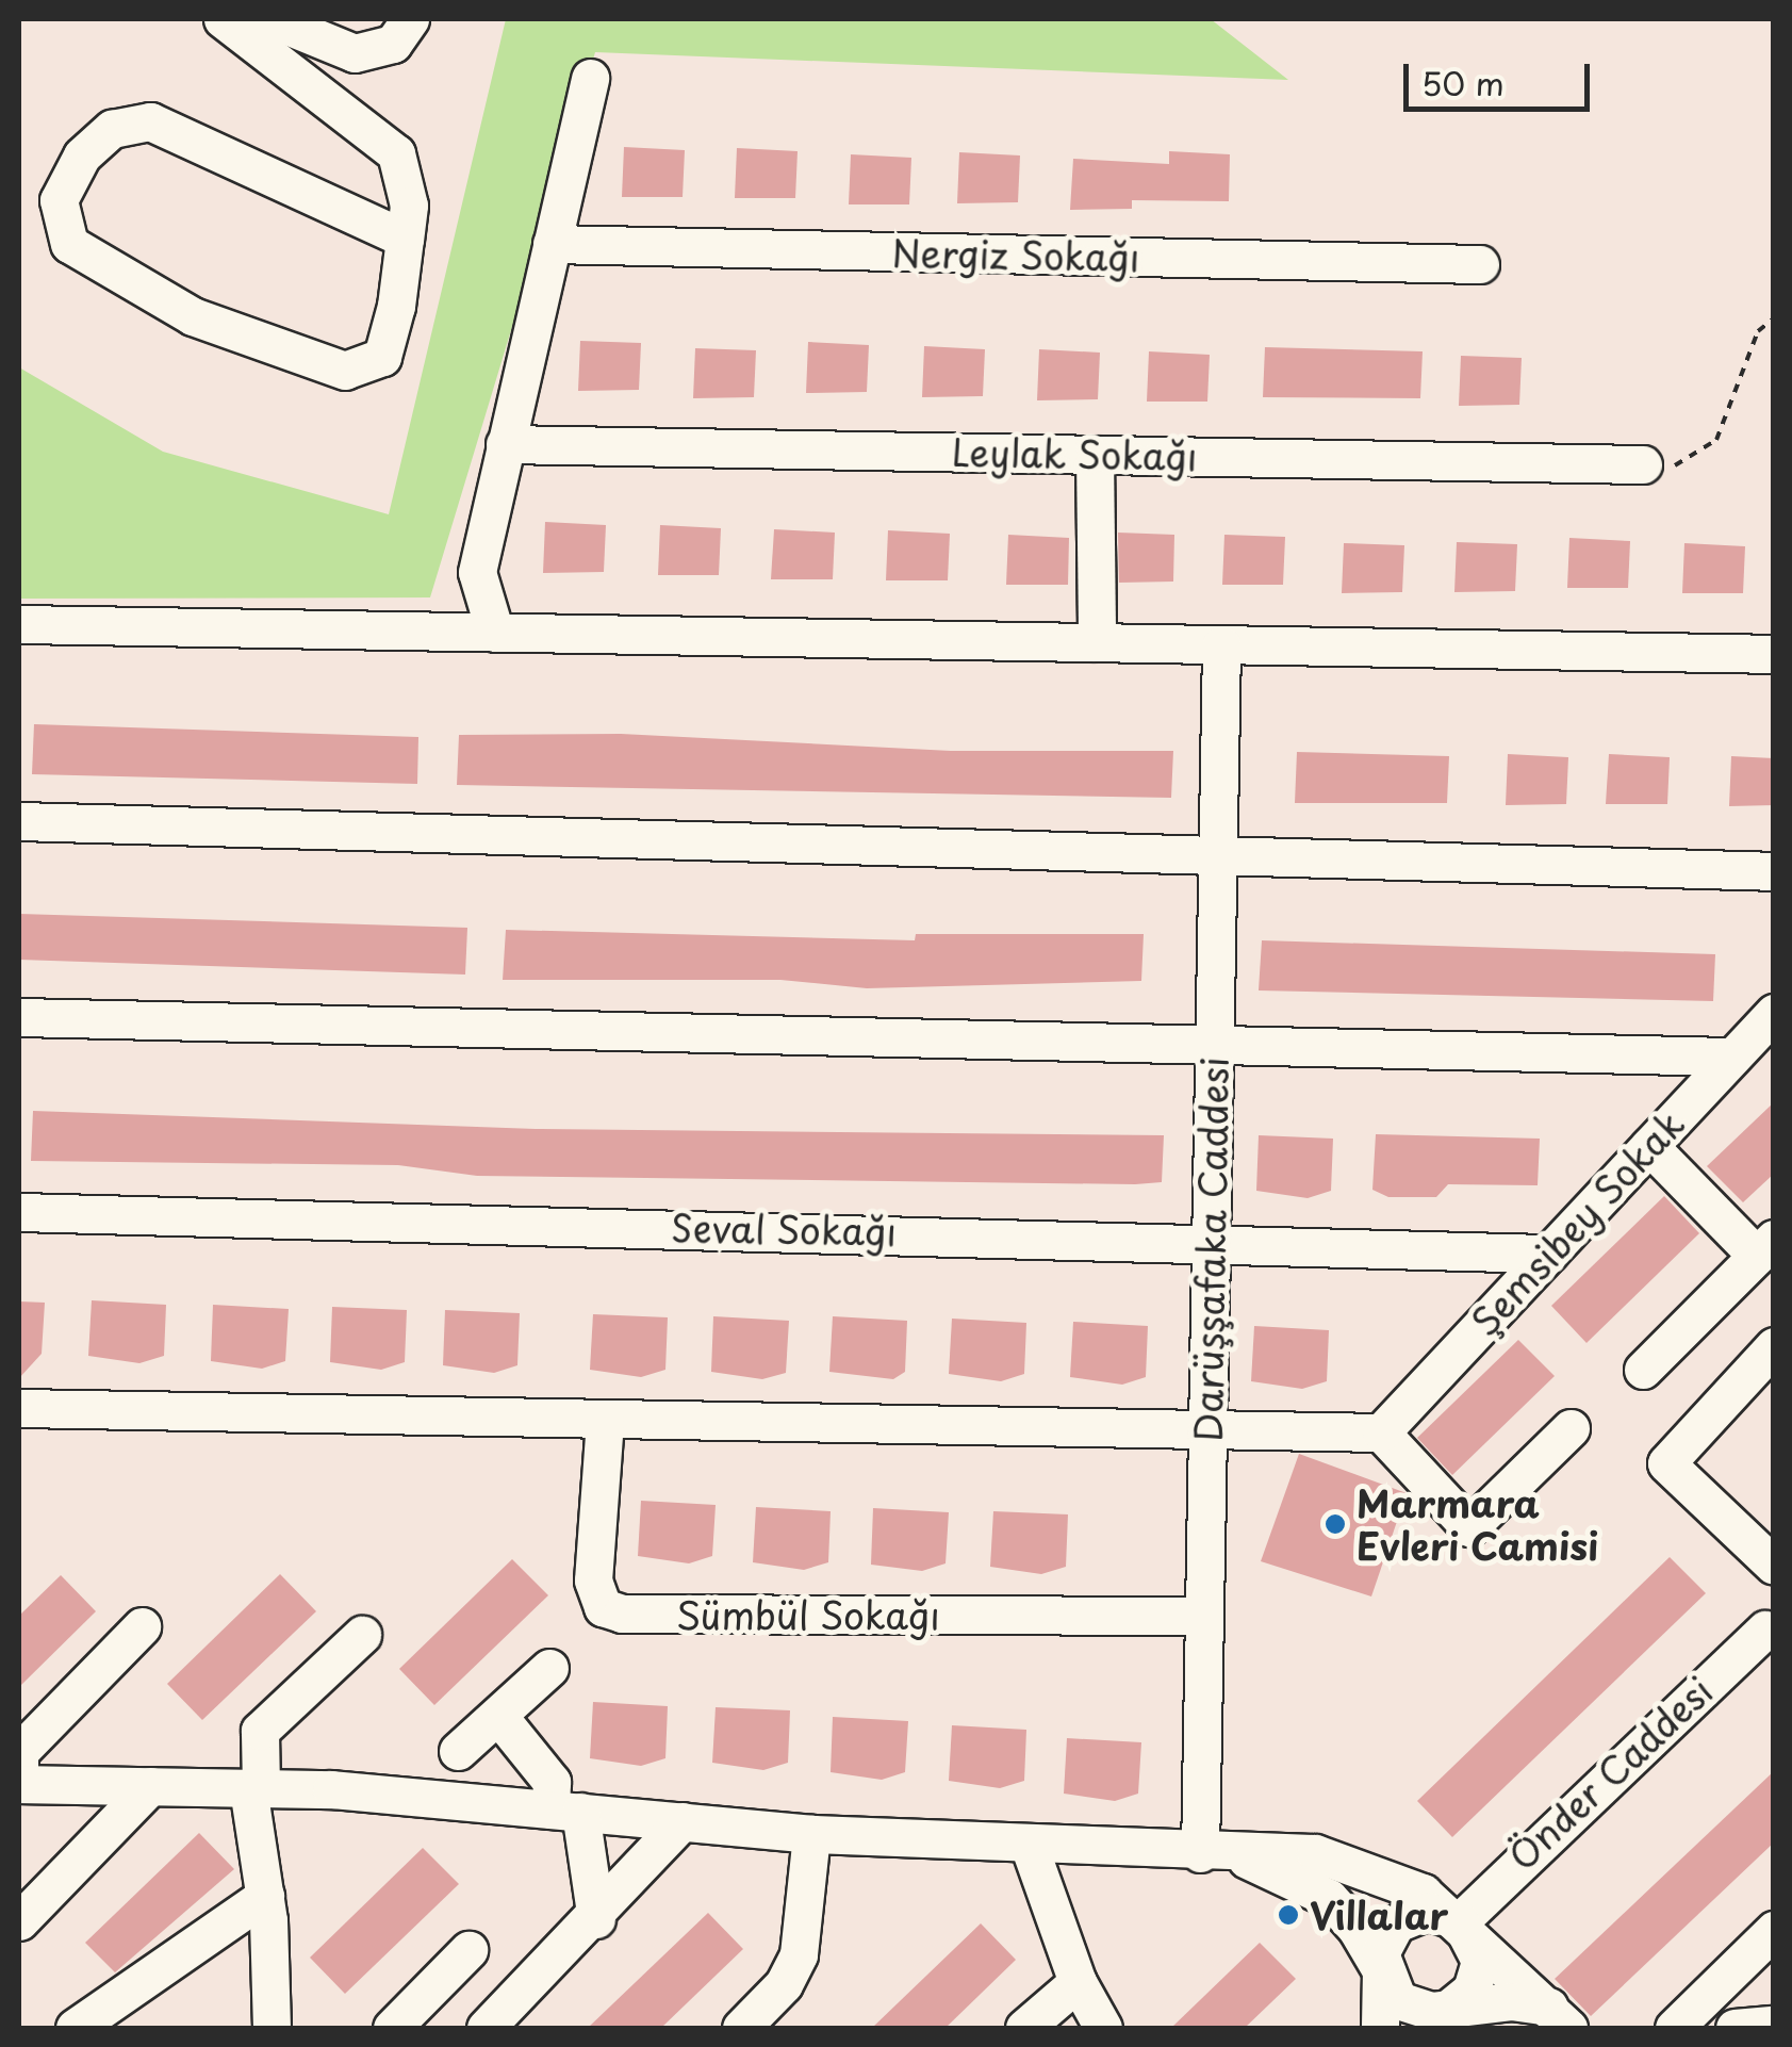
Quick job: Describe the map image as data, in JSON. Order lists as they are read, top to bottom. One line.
{"streets":{"street":["Nergiz Sokağı","Leylak Sokağı","Şemsibey Sokak","Seval Sokağı","Darüşşafaka Caddesi","Sümbül Sokağı","Önder Caddesi"]},"crossings":[["Şemsibey Sokak","Seval Sokağı"],["Seval Sokağı","Darüşşafaka Caddesi"],["Darüşşafaka Caddesi","Sümbül Sokağı"]],"places":["Marmara Evleri Camisi","Villalar"],"scale_bar":"50 m"}
